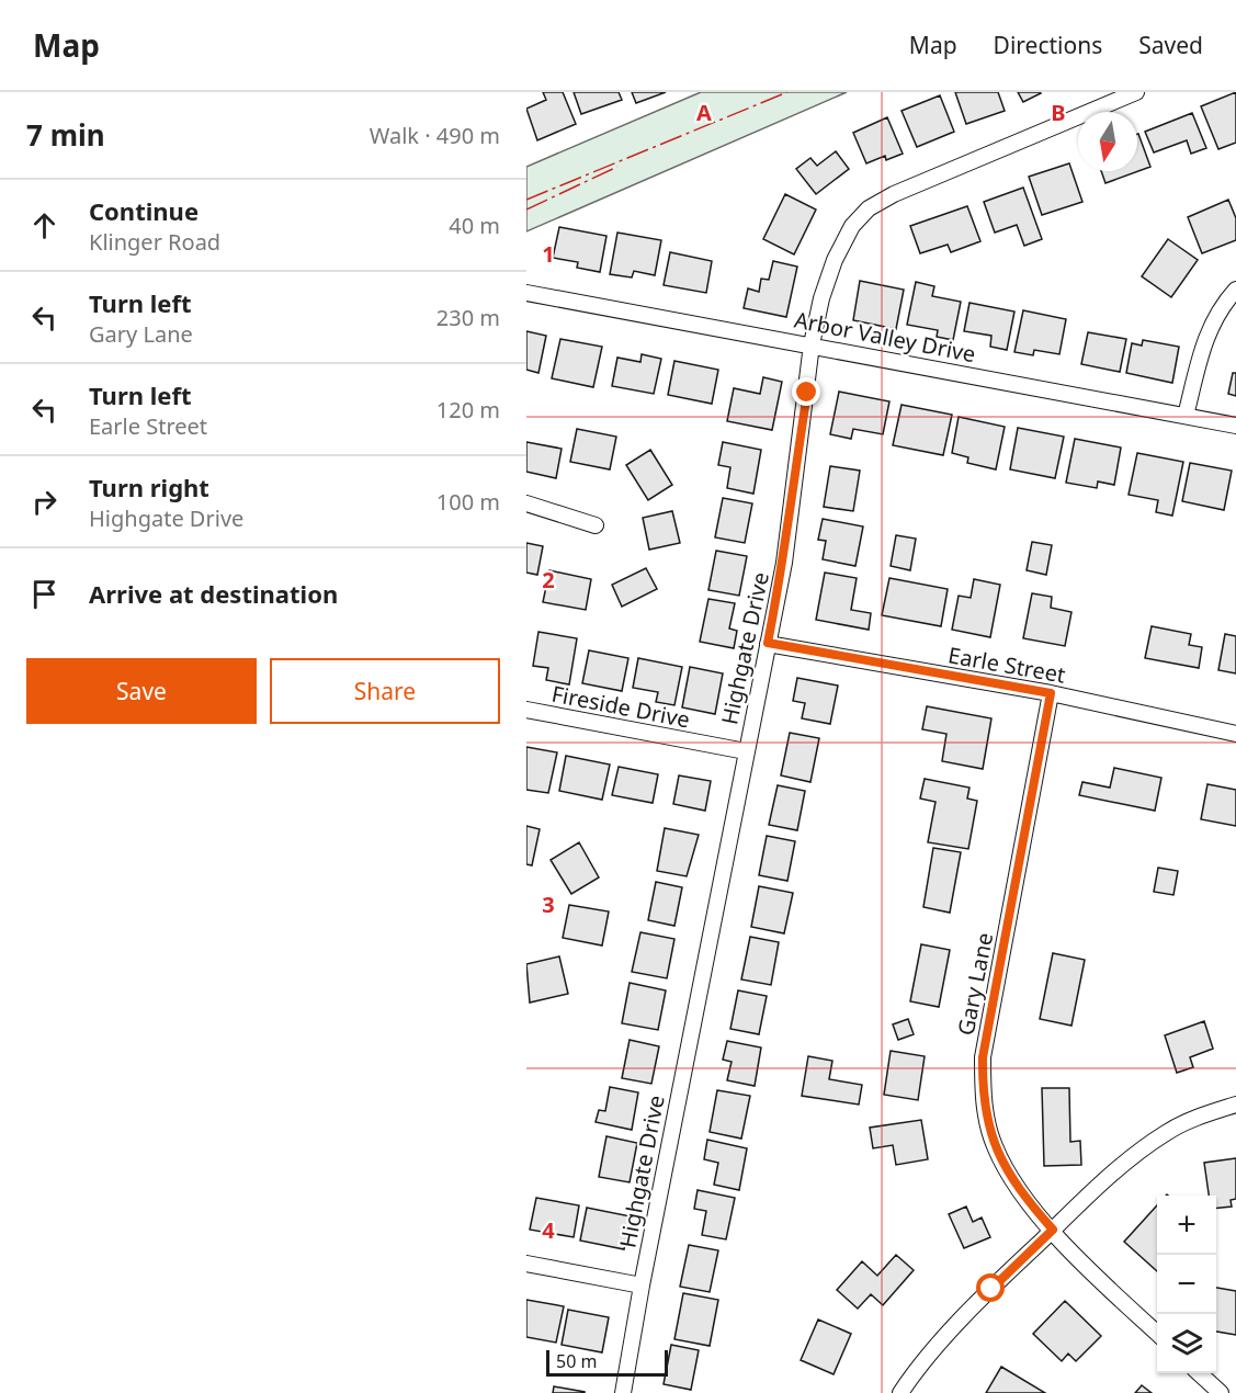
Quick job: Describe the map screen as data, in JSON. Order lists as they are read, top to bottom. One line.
{"streets":{"street":["Arbor Valley Drive","Highgate Drive","Earle Street","Fireside Drive","Gary Lane"]},"crossings":[["Arbor Valley Drive","Highgate Drive"],["Highgate Drive","Earle Street"],["Highgate Drive","Fireside Drive"],["Earle Street","Gary Lane"]],"scale_bar":"50 m","north":"bottom","page":{"header":"Map","nav":["Map","Directions","Saved"],"heading":["7 min","Walk · 490 m"],"list":[["Continue","Klinger Road","40 m"],["Turn left","Gary Lane","230 m"],["Turn left","Earle Street","120 m"],["Turn right","Highgate Drive","100 m"],"Arrive at destination"],"buttons":["Save","Share"],"map_buttons":["+","−"],"scale":"50 m"},"grid":{"columns":["A","B"],"rows":["1","2","3","4"]}}
